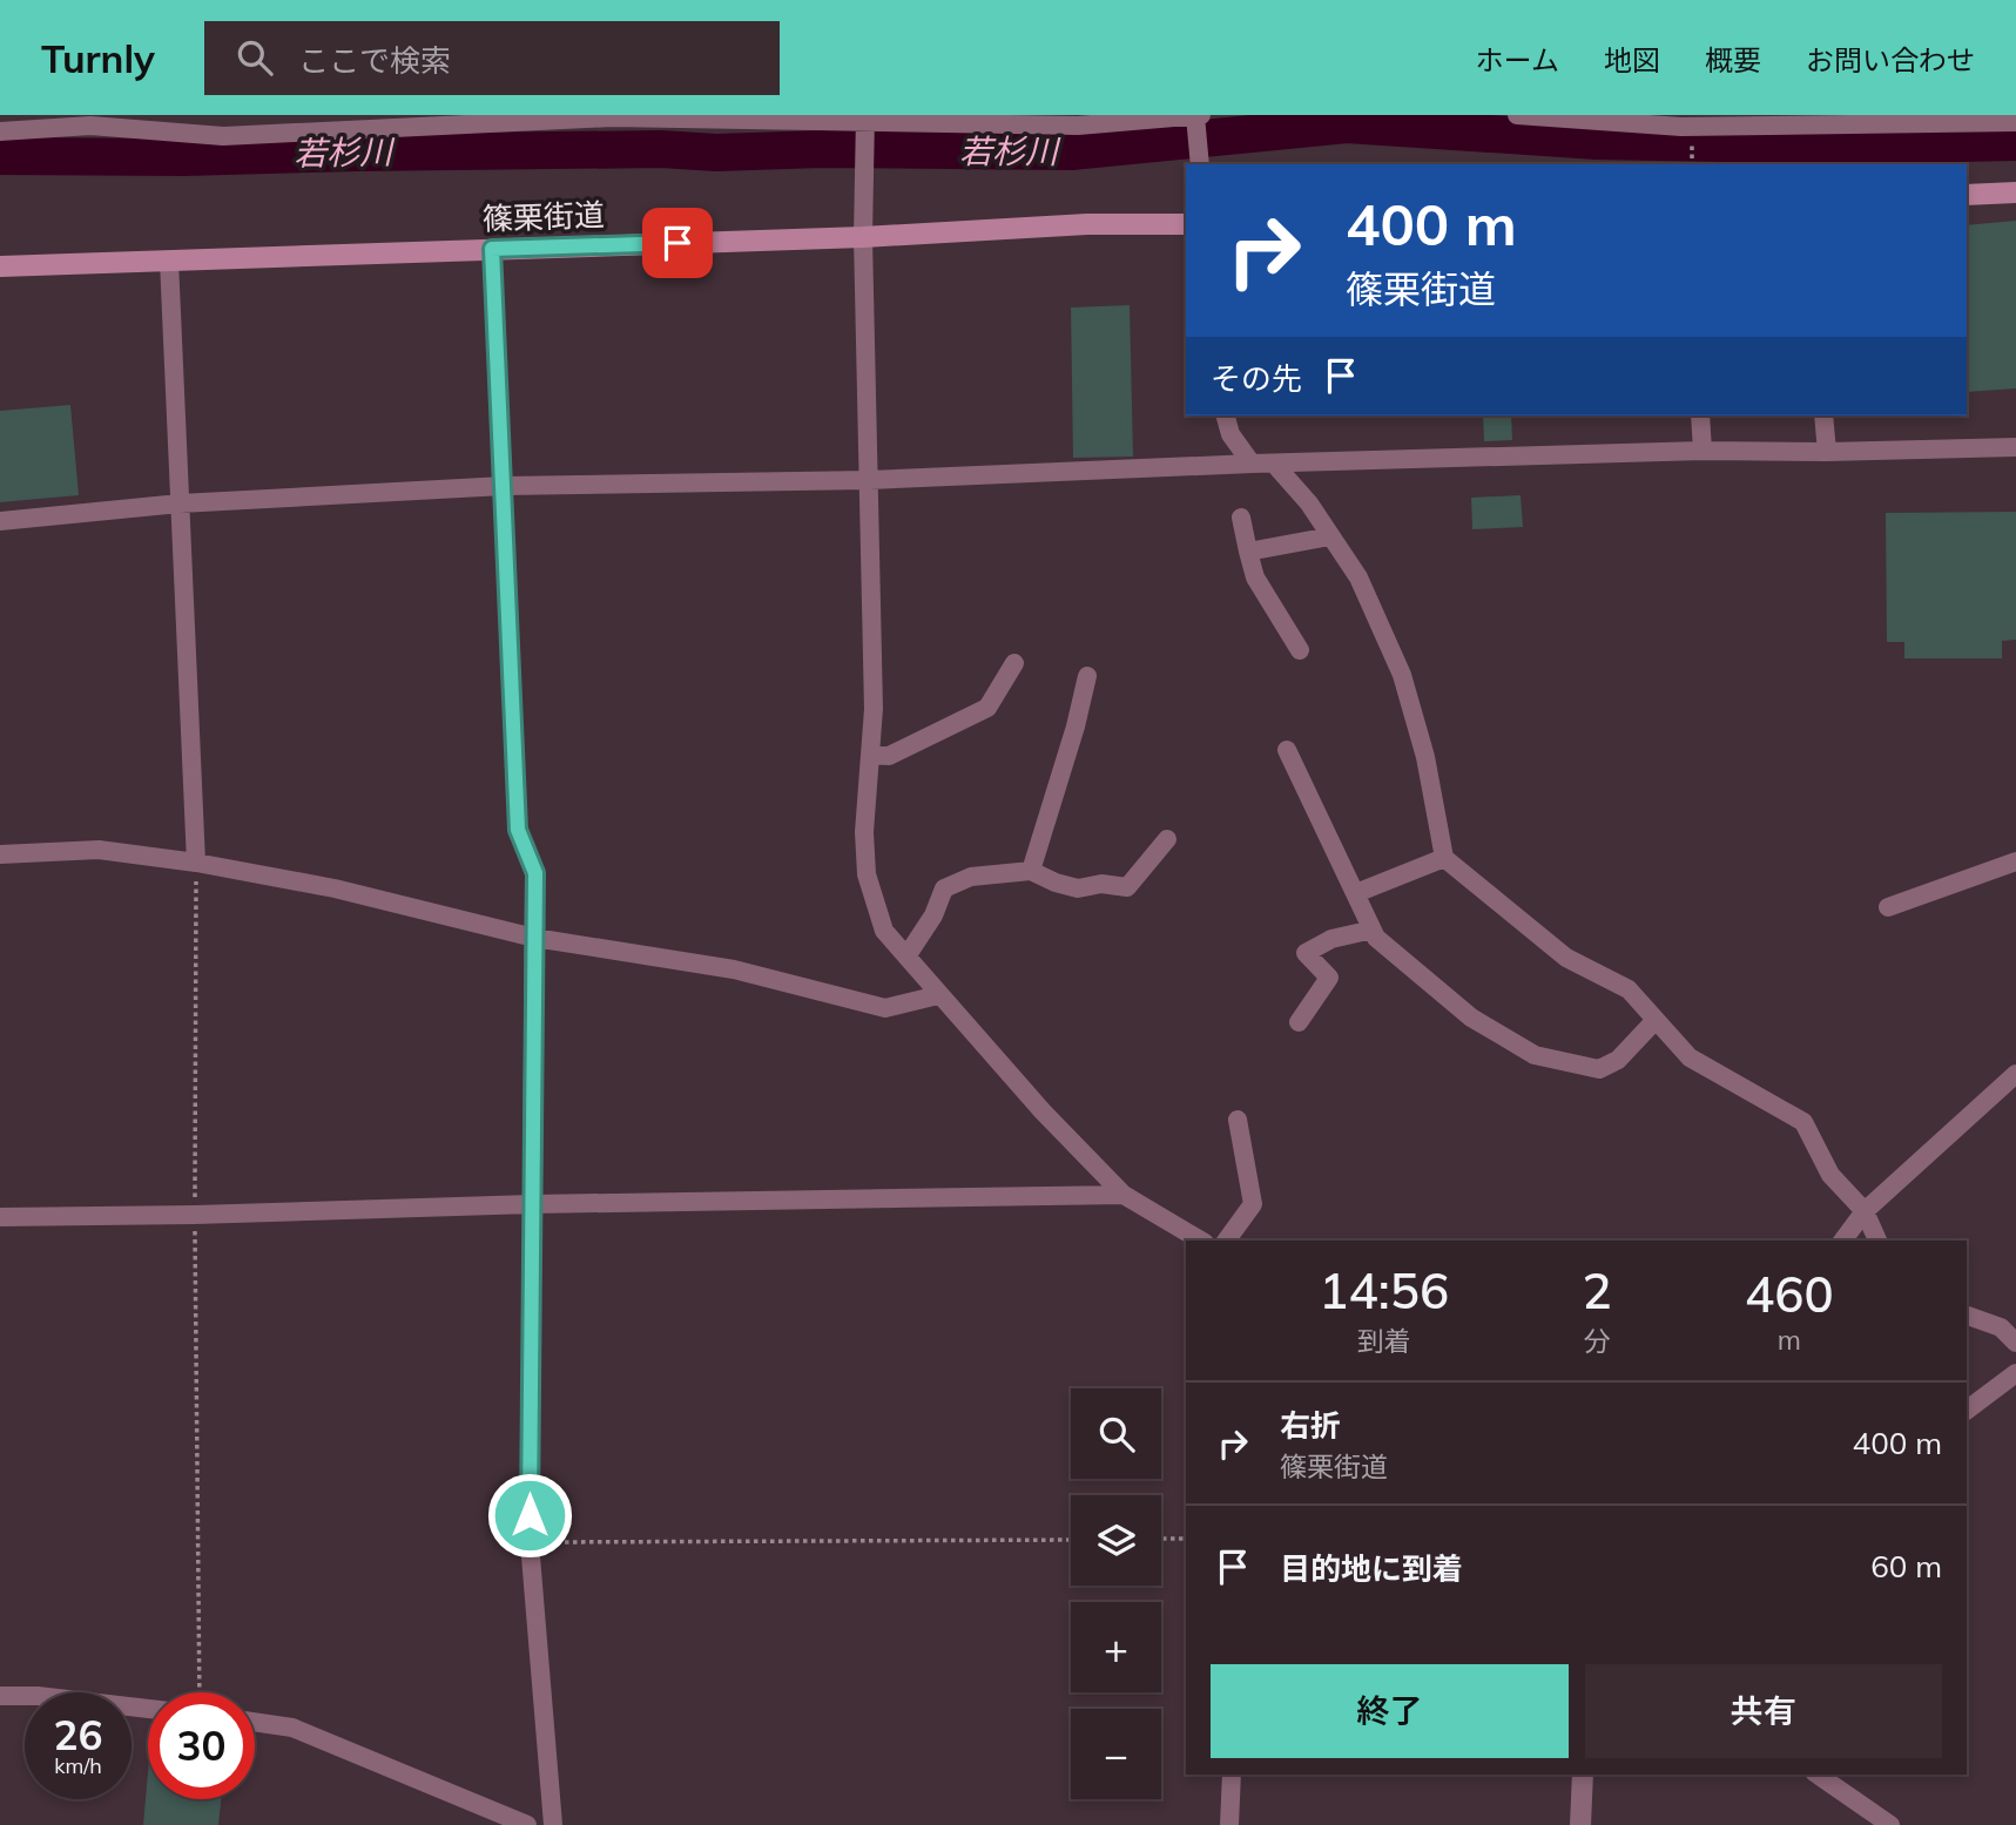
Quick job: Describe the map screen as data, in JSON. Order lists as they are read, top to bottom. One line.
{"streets":{"main road":["篠栗街道"]},"water":["若杉川"],"page":{"header":"Turnly","search":"ここで検索","nav":["ホーム","地図","概要","お問い合わせ"],"turn":["400 m","篠栗街道"],"then":"その先","eta":["14:56","到着","2","分","460","m"],"list":[{"name":"右折","note":"篠栗街道","value":"400 m"},{"name":"目的地に到着","value":"60 m"}],"map_buttons":["+","−"],"buttons":["終了","共有"],"speed":"26 km/h","limit":"30"}}
